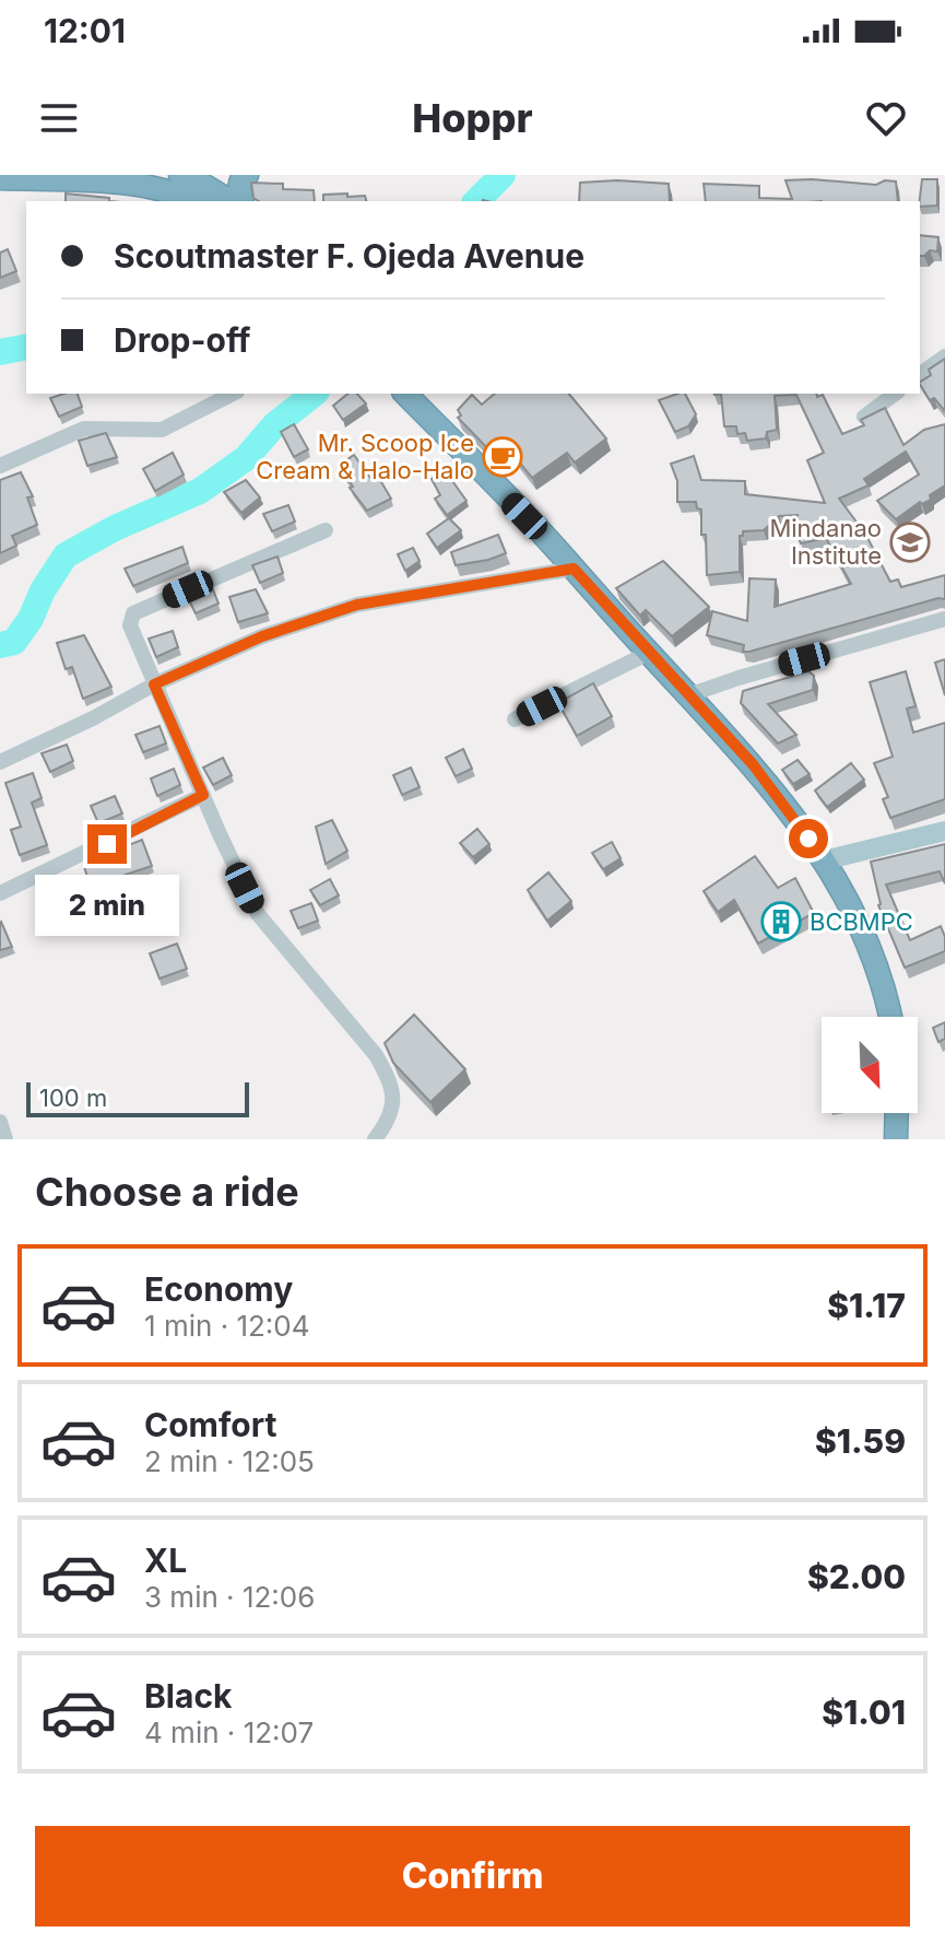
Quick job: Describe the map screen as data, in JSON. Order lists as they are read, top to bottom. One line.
{"places":{"cafe":["Mr. Scoop Ice Cream & Halo-Halo"],"school or university":["Mindanao Institute"],"building":["BCBMPC"]},"scale_bar":"100 m","north":"bottom right","page":{"status":"12:01","header":"Hoppr","banner":["Scoutmaster F. Ojeda Avenue","Drop-off"],"bubble":"2 min","scale":"100 m","heading":"Choose a ride","list":[{"name":"Economy","note":"1 min · 12:04","value":"$1.17"},{"name":"Comfort","note":"2 min · 12:05","value":"$1.59"},{"name":"XL","note":"3 min · 12:06","value":"$2.00"},{"name":"Black","note":"4 min · 12:07","value":"$1.01"}],"buttons":"Confirm"}}
